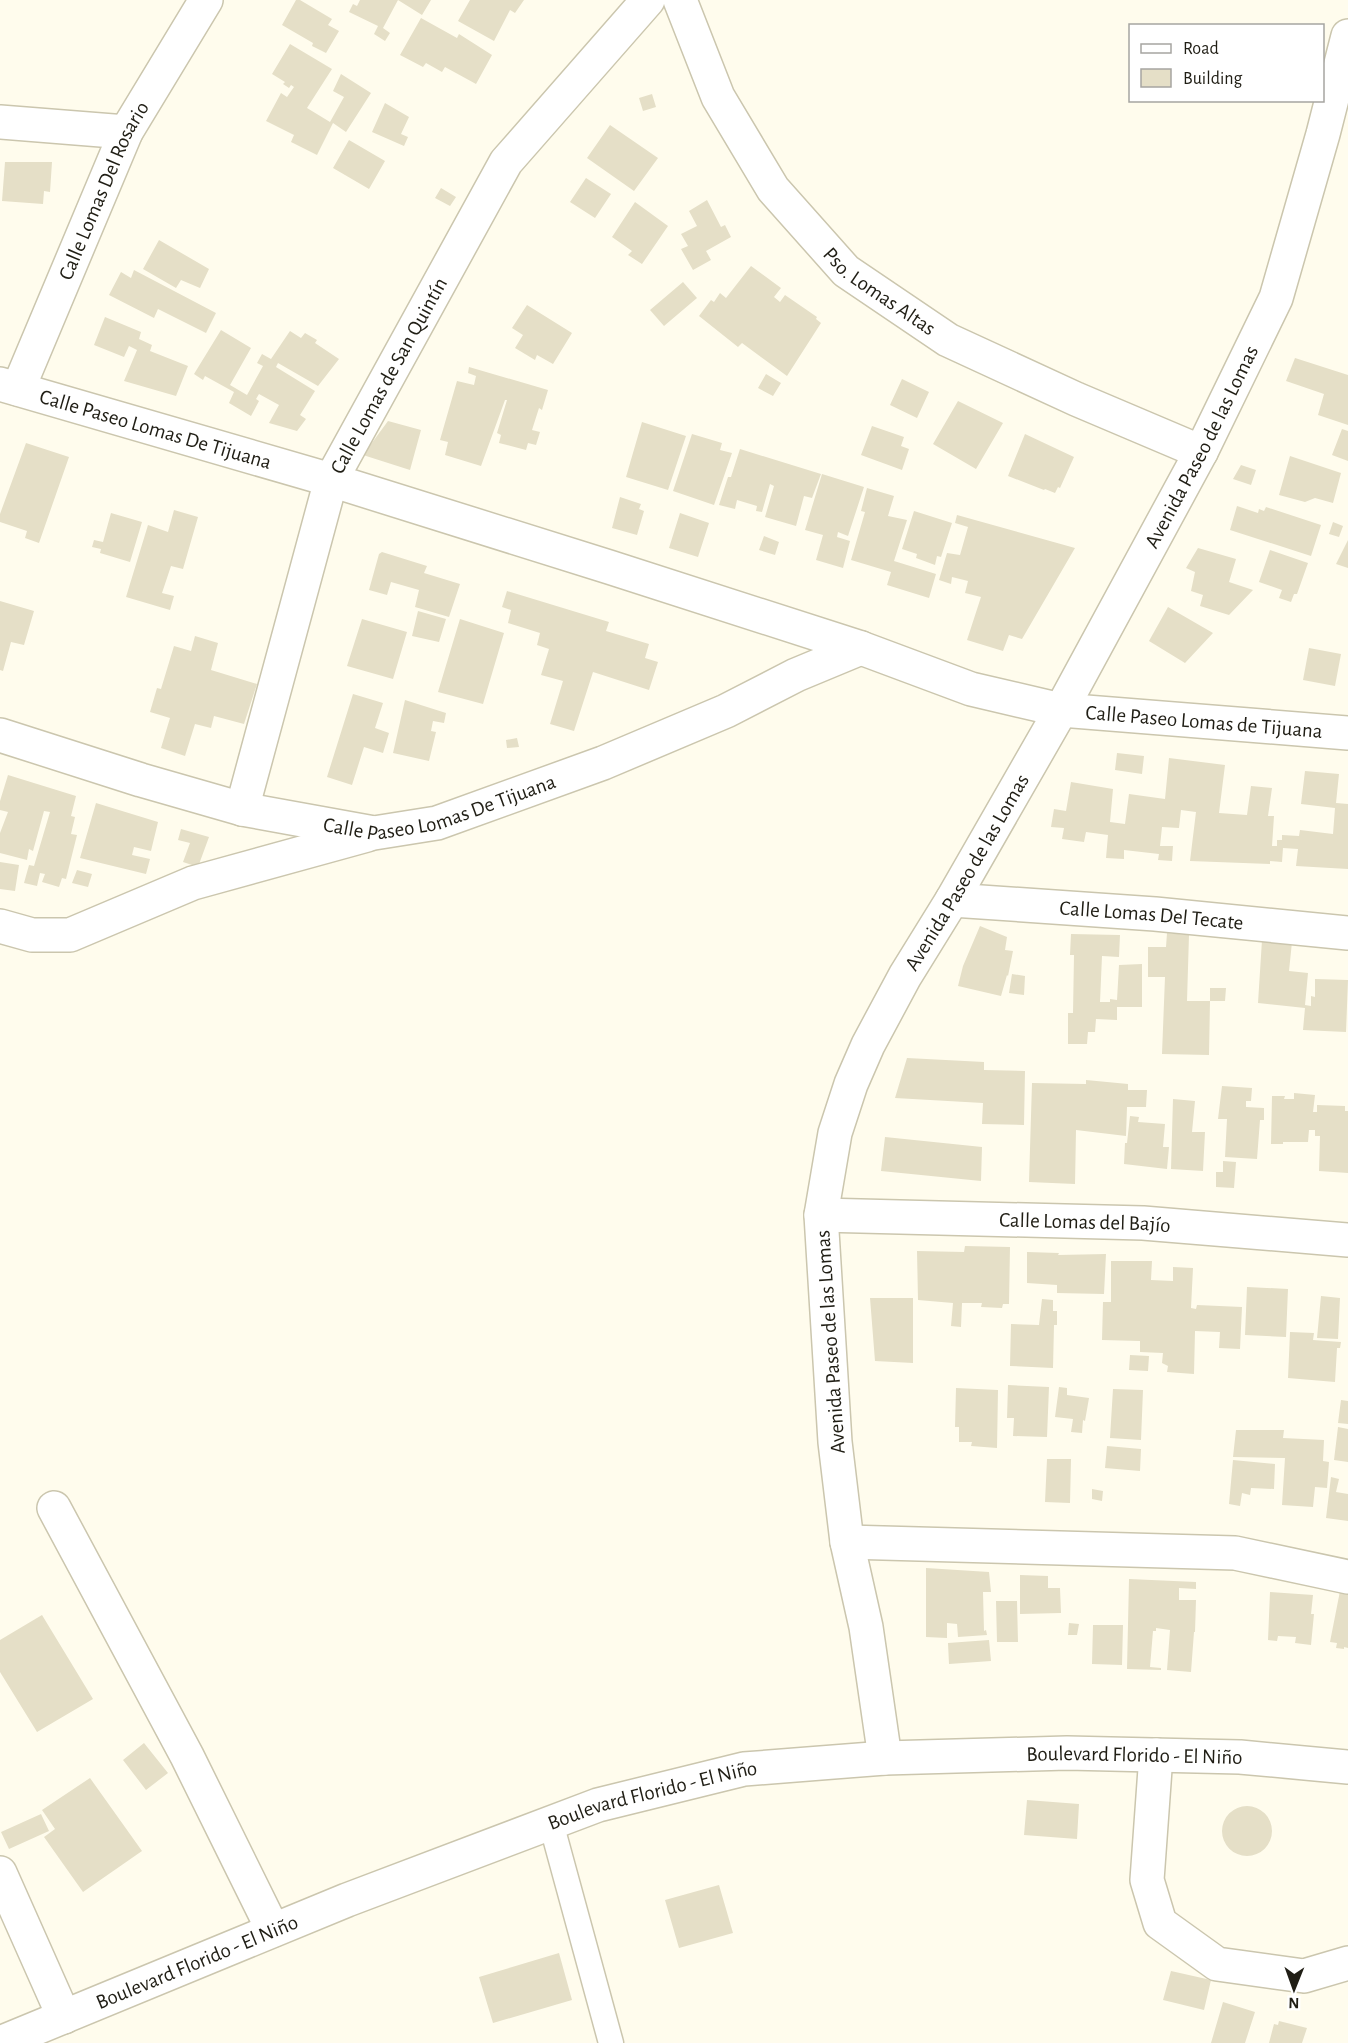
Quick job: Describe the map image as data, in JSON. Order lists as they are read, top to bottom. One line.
{"streets":{"street":["Calle Lomas Del Rosario","Pso. Lomas Altas","Calle Lomas de San Quintín","Calle Paseo Lomas De Tijuana","Avenida Paseo de las Lomas","Calle Paseo Lomas de Tijuana","Calle Lomas Del Tecate","Calle Lomas del Bajío","Boulevard Florido - El Niño"]},"crossings":[["Calle Lomas Del Rosario","Calle Paseo Lomas De Tijuana"],["Pso. Lomas Altas","Avenida Paseo de las Lomas"],["Calle Lomas de San Quintín","Calle Paseo Lomas De Tijuana"],["Calle Paseo Lomas De Tijuana","Avenida Paseo de las Lomas"],["Calle Paseo Lomas De Tijuana","Calle Paseo Lomas de Tijuana"],["Avenida Paseo de las Lomas","Calle Paseo Lomas de Tijuana"],["Avenida Paseo de las Lomas","Calle Lomas Del Tecate"],["Avenida Paseo de las Lomas","Calle Lomas del Bajío"],["Avenida Paseo de las Lomas","Boulevard Florido - El Niño"]],"legend":["Road","Building"],"north":"bottom"}
